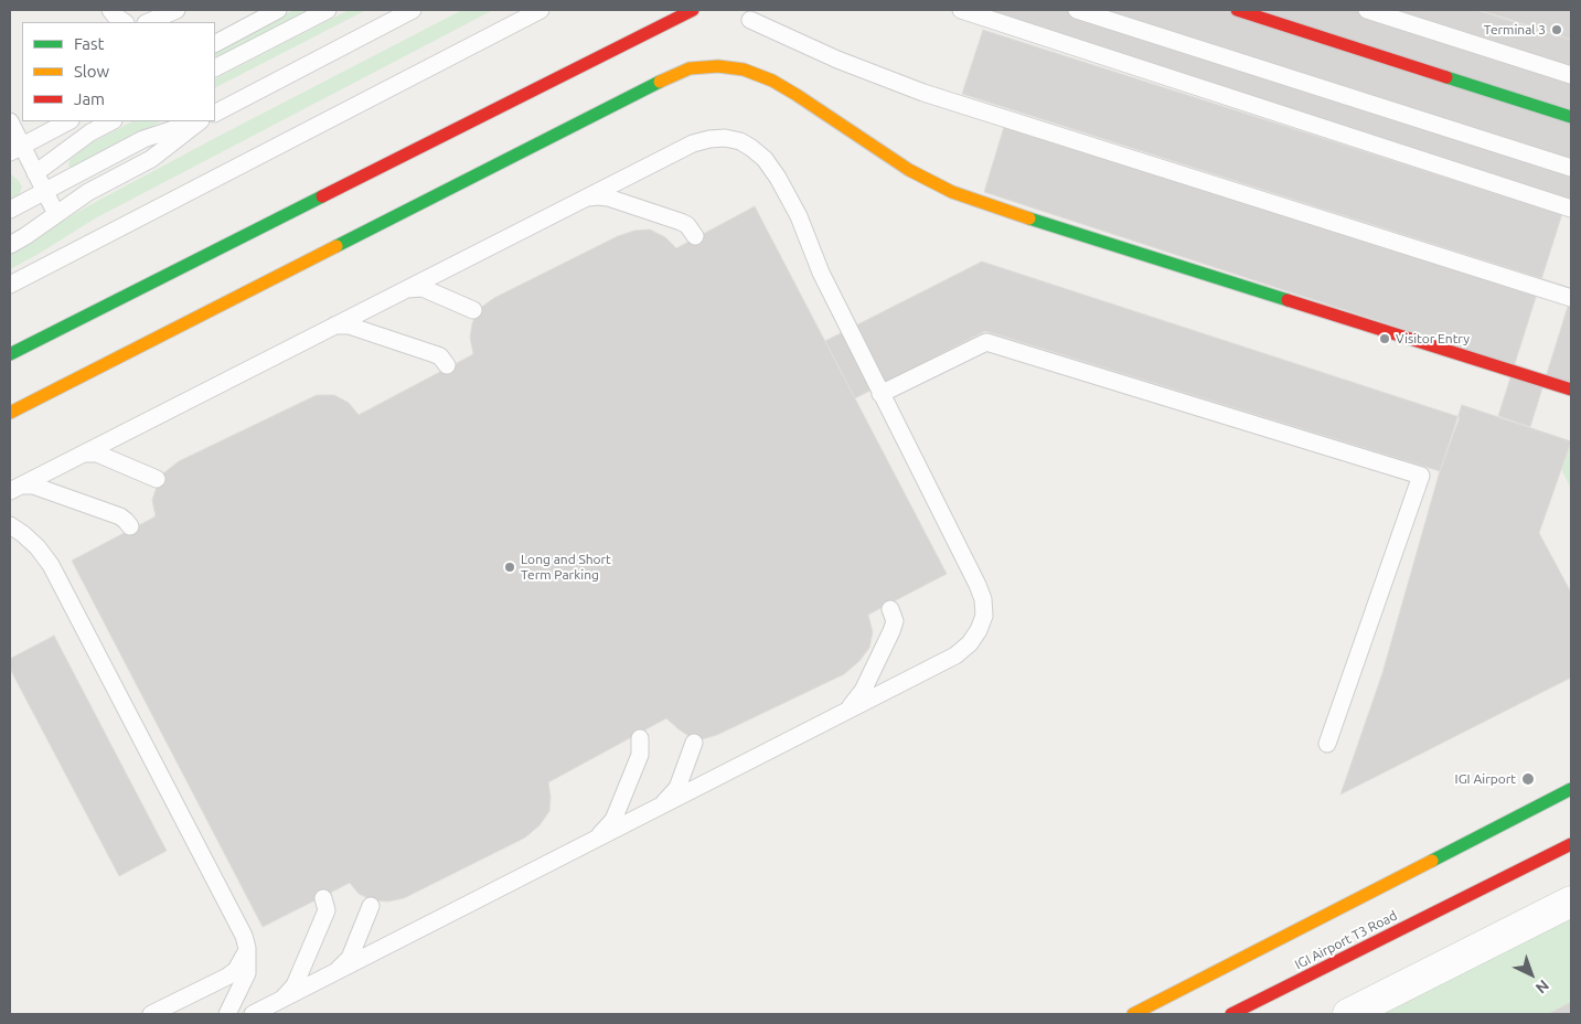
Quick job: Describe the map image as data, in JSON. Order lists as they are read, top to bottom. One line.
{"streets":{"main road":["IGI Airport T3 Road"]},"places":["Terminal 3","Visitor Entry","Long and Short Term Parking","IGI Airport"],"legend":["Fast","Slow","Jam"],"north":"bottom right"}
